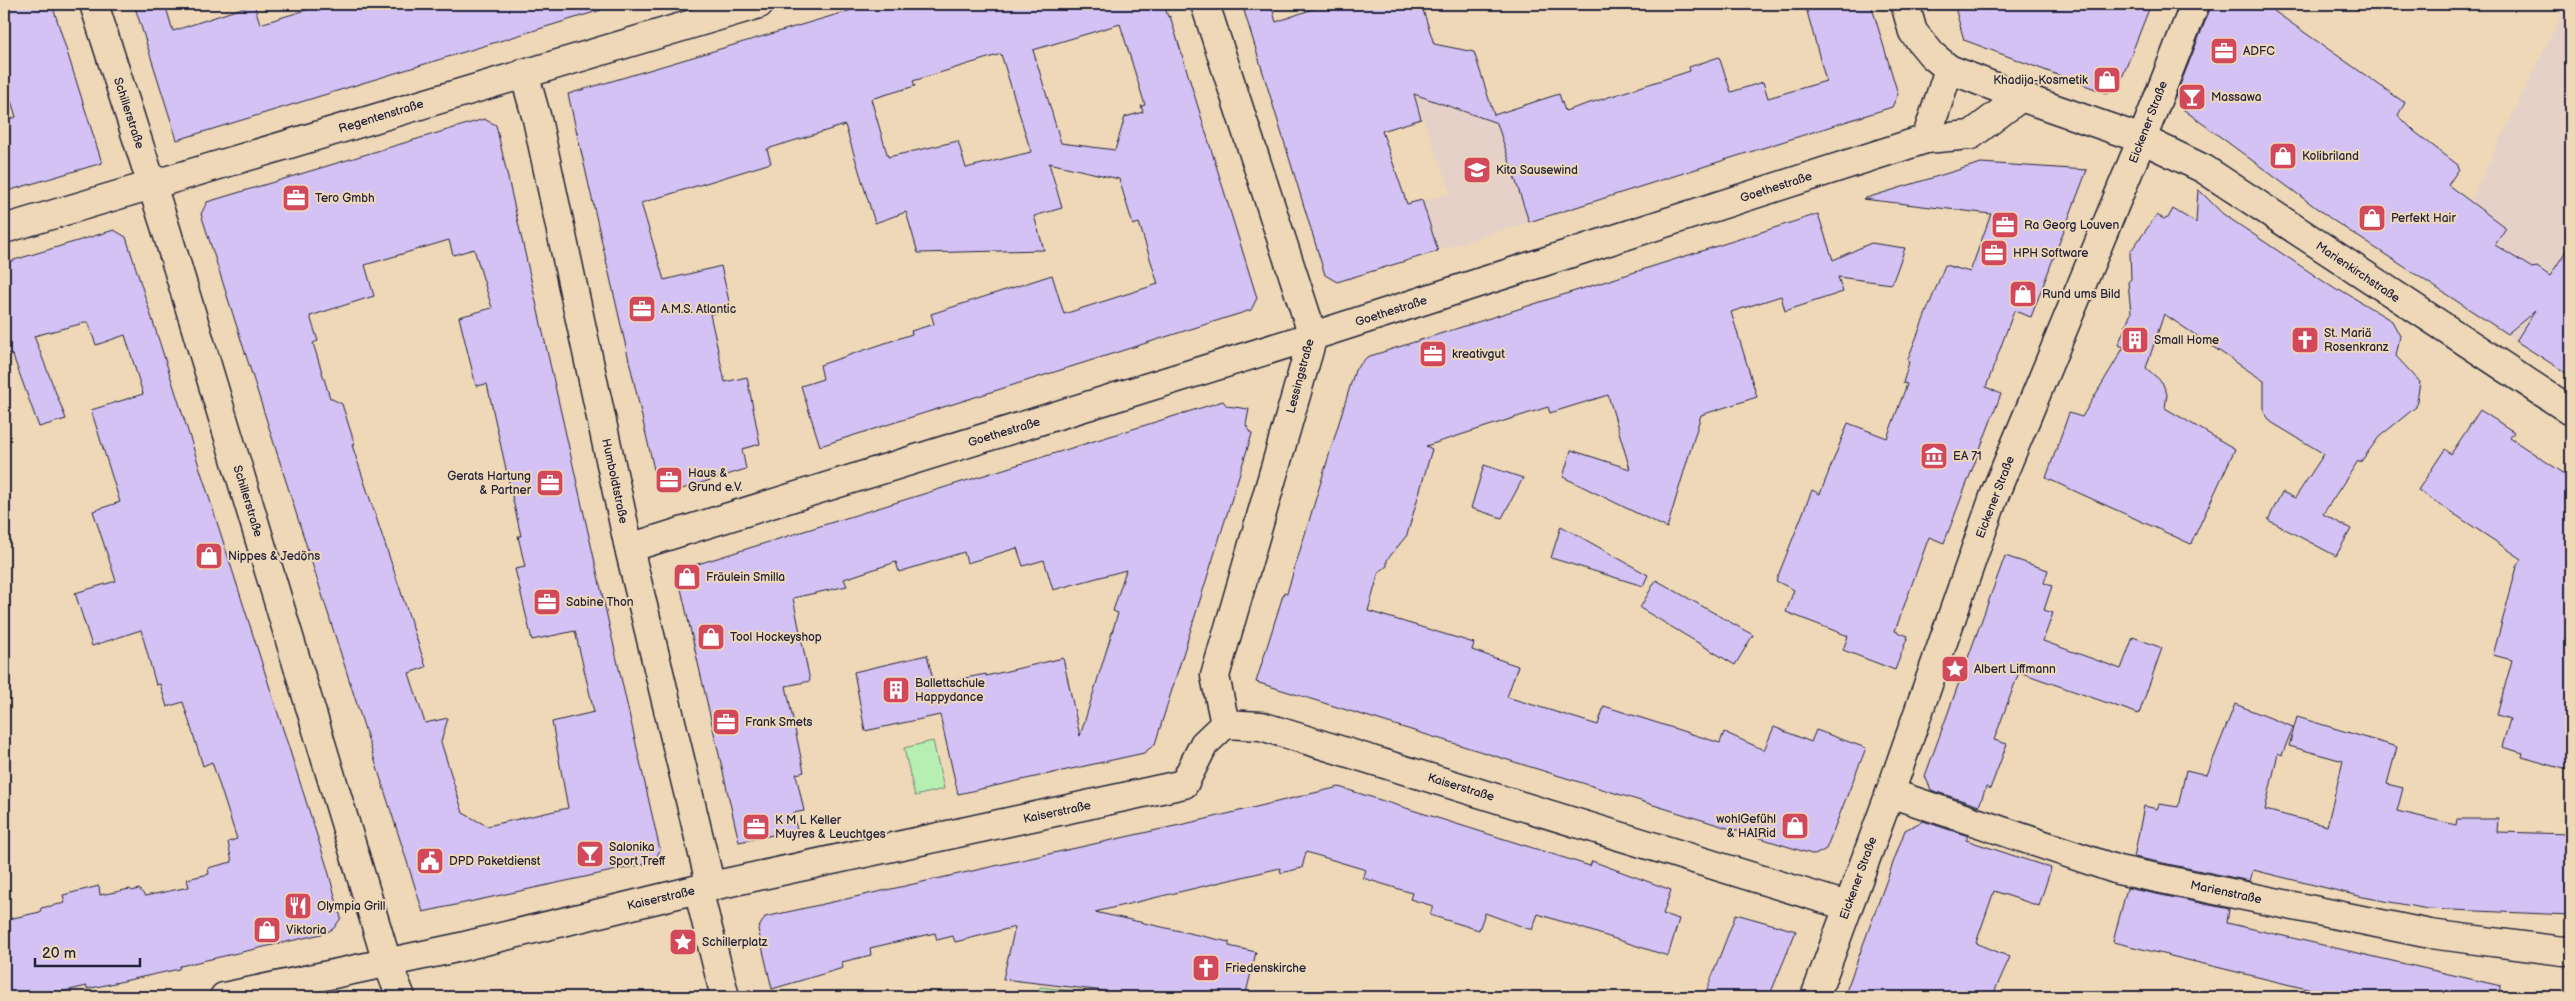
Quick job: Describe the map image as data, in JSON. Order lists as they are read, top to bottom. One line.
{"streets":{"street":["Schillerstraße","Regentenstraße","Eickener Straße","Goethestraße","Marienkirchstraße","Lessingstraße","Humboldtstraße","Kaiserstraße","Marienstraße"]},"crossings":[["Schillerstraße","Regentenstraße"],["Schillerstraße","Kaiserstraße"],["Regentenstraße","Humboldtstraße"],["Eickener Straße","Marienkirchstraße"],["Eickener Straße","Kaiserstraße"],["Eickener Straße","Marienstraße"],["Goethestraße","Lessingstraße"],["Goethestraße","Humboldtstraße"],["Lessingstraße","Kaiserstraße"],["Humboldtstraße","Kaiserstraße"]],"places":{"office":["ADFC","Tero Gmbh","Ra Georg Louven","HPH Software","A.M.S. Atlantic","kreativgut","Haus & Grund e.V.","Gerats Hartung & Partner","Sabine Thon","Frank Smets","K M L Keller Muyres & Leuchtges"],"shop":["Khadija-Kosmetik","Kolibriland","Perfekt Hair","Rund ums Bild","Nippes & Jedöns","Fräulein Smilla","Tool Hockeyshop","wohlGefühl & HAIRid","Viktoria"],"bar":["Massawa","Salonika Sport Treff"],"school or university":["Kita Sausewind"],"building":["Small Home","Ballettschule Happydance"],"church":["St. Mariä Rosenkranz","Friedenskirche"],"museum":["EA 71"],"place":["Albert Liffmann","Schillerplatz"],"public building":["DPD Paketdienst"],"restaurant":["Olympia Grill"]},"scale_bar":"20 m"}
